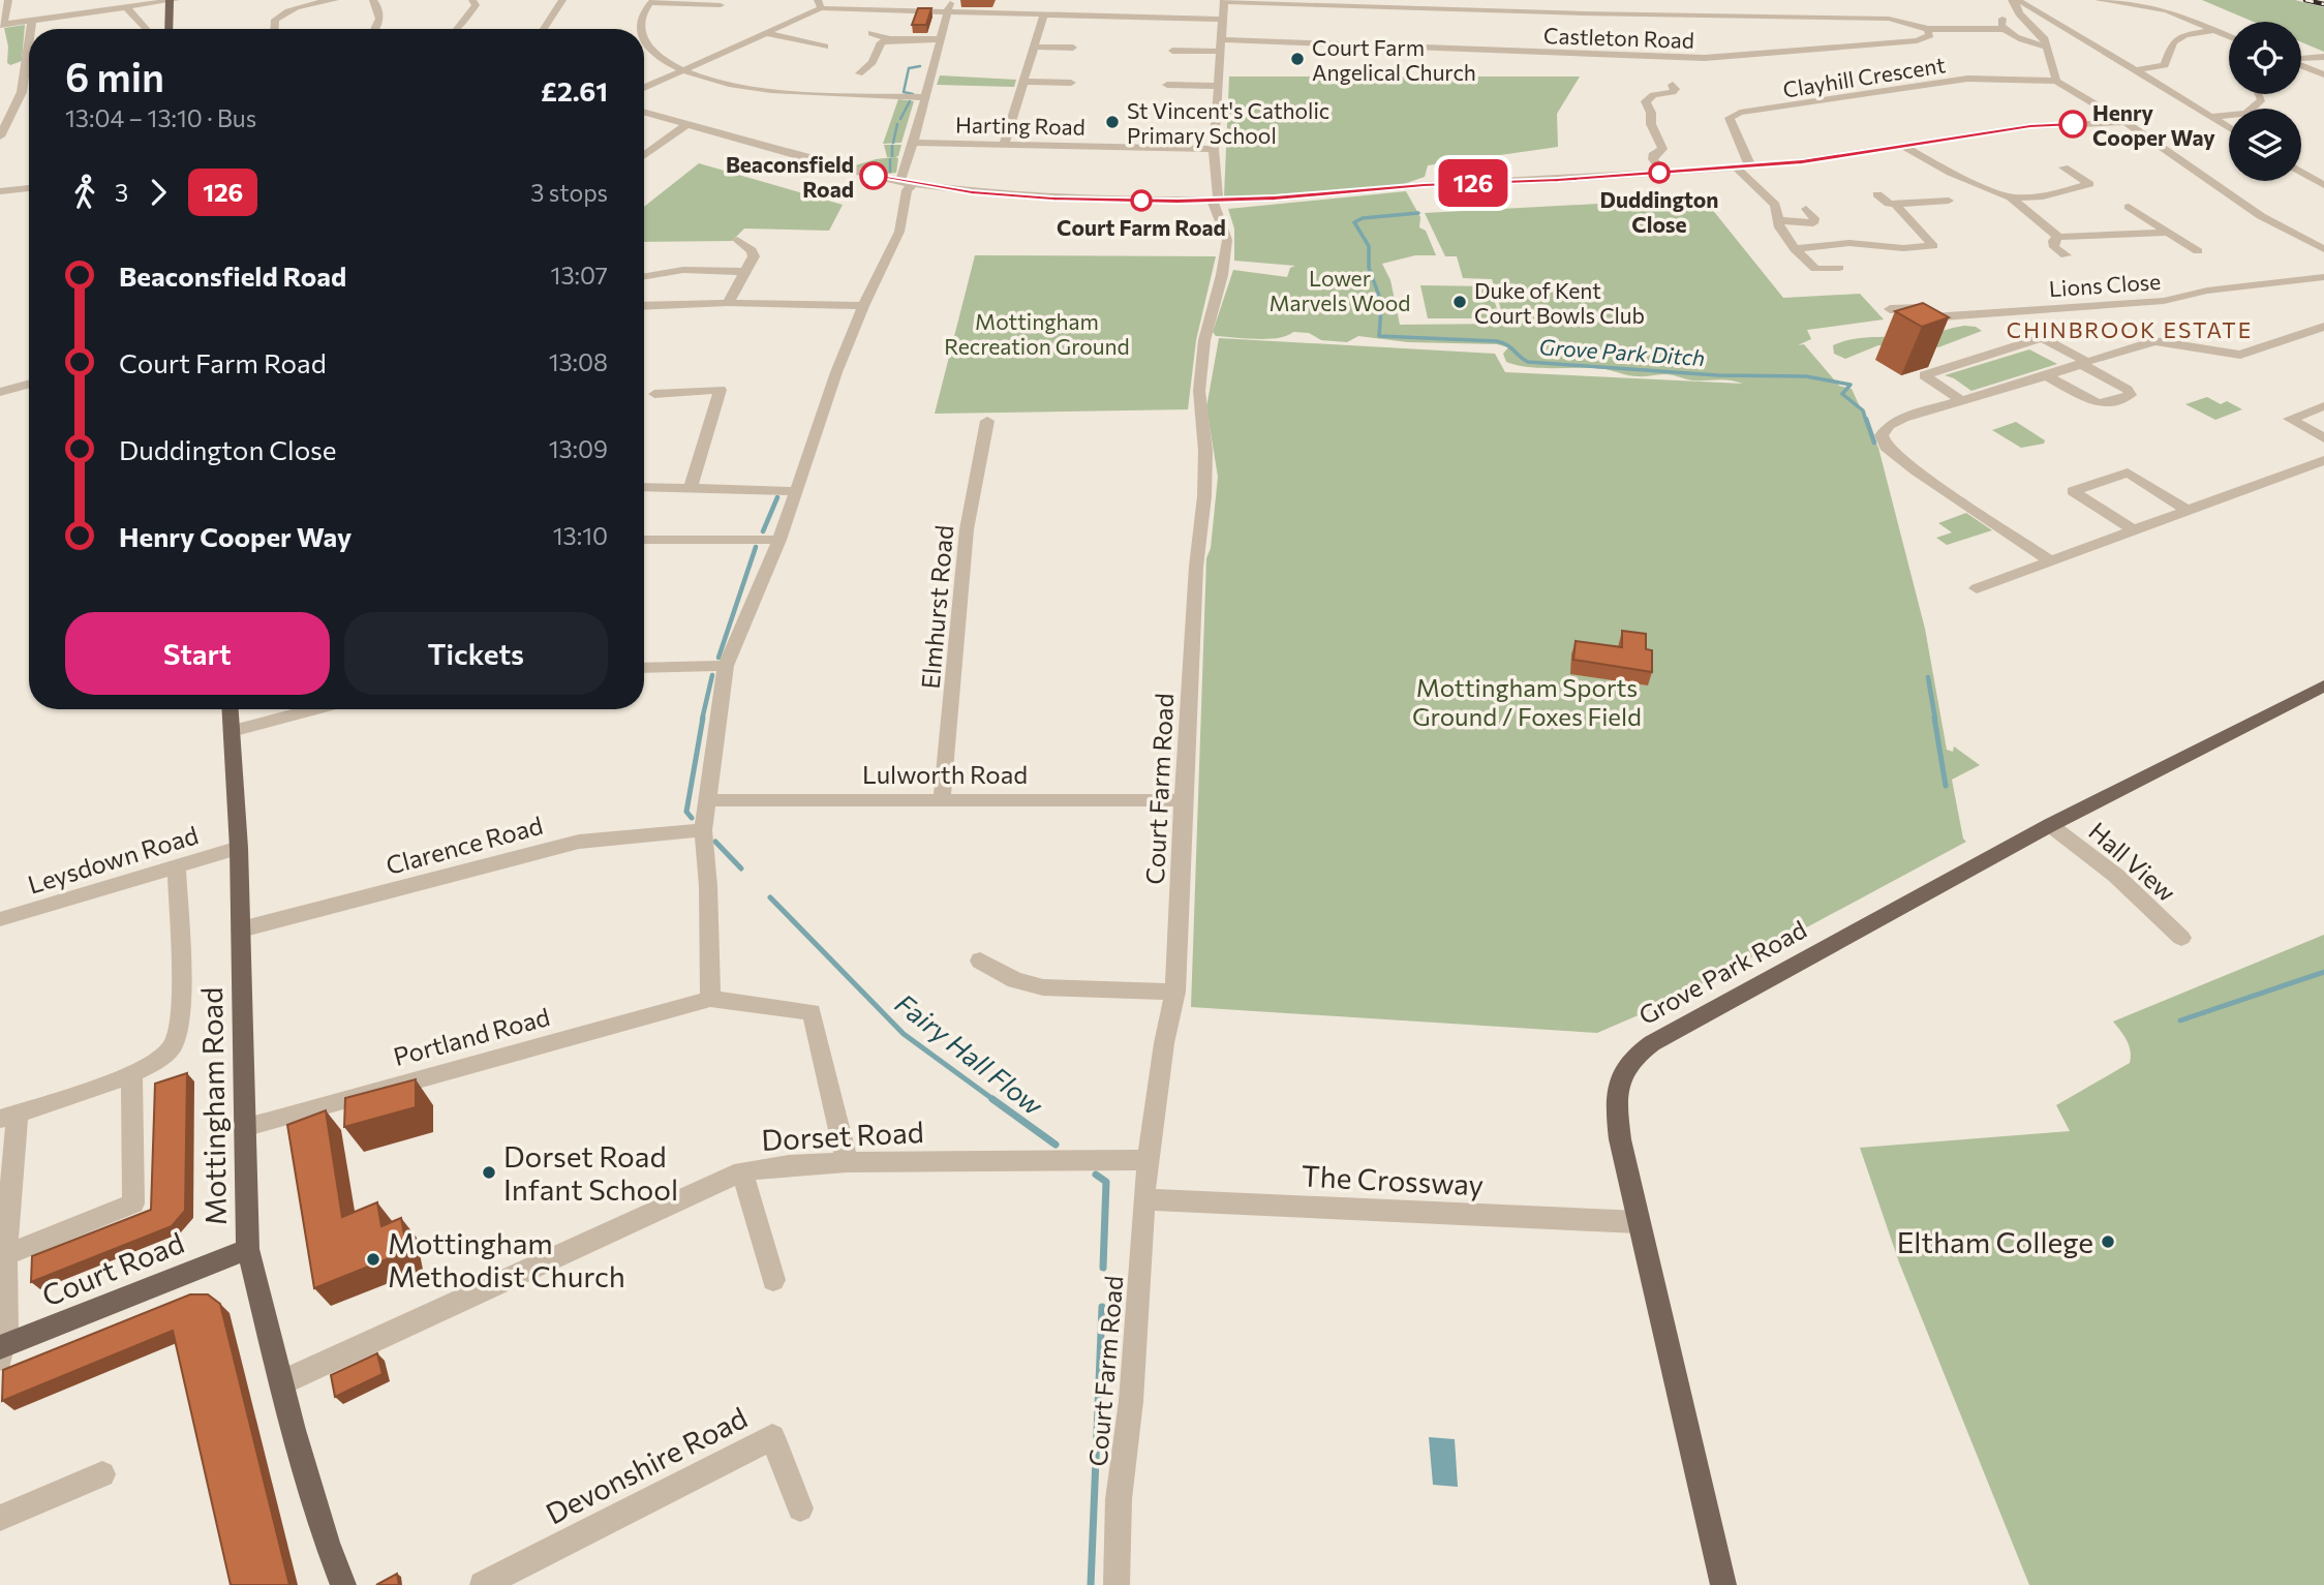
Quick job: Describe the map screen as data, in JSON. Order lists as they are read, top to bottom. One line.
{"streets":{"main road":["Grove Park Road","Mottingham Road","Court Road"],"street":["Castleton Road","Clayhill Crescent","Harting Road","Lions Close","Elmhurst Road","Lulworth Road","Court Farm Road","Clarence Road","Leysdown Road","Hall View","Portland Road","Dorset Road","The Crossway","Devonshire Road"]},"crossings":[["Castleton Road","Court Farm Road"],["Harting Road","Court Farm Road"],["Elmhurst Road","Lulworth Road"],["Lulworth Road","Court Farm Road"],["Court Farm Road","Dorset Road"],["Court Farm Road","The Crossway"],["Clarence Road","Mottingham Road"],["Leysdown Road","Mottingham Road"],["Hall View","Grove Park Road"],["Grove Park Road","The Crossway"],["Portland Road","Mottingham Road"],["Mottingham Road","Dorset Road"],["Mottingham Road","Court Road"]],"districts":["CHINBROOK ESTATE"],"water":["Grove Park Ditch","Fairy Hall Flow"],"parks":["Lower Marvels Wood","Mottingham Recreation Ground","Mottingham Sports Ground / Foxes Field"],"places":["Court Farm Angelical Church","St Vincent's Catholic Primary School","Henry Cooper Way","Duddington Close","Beaconsfield Road","Court Farm Road","Duke of Kent Court Bowls Club","Dorset Road Infant School","Eltham College","Mottingham Methodist Church"],"lines":["bus line 126"],"page":{"on_map":"126","heading":["6 min","13:04 – 13:10 · Bus","£2.61"],"legs":["3","126","3 stops"],"list":[{"name":"Beaconsfield Road","value":"13:07"},{"name":"Court Farm Road","value":"13:08"},{"name":"Duddington Close","value":"13:09"},{"name":"Henry Cooper Way","value":"13:10"}],"buttons":["Start","Tickets"]}}
